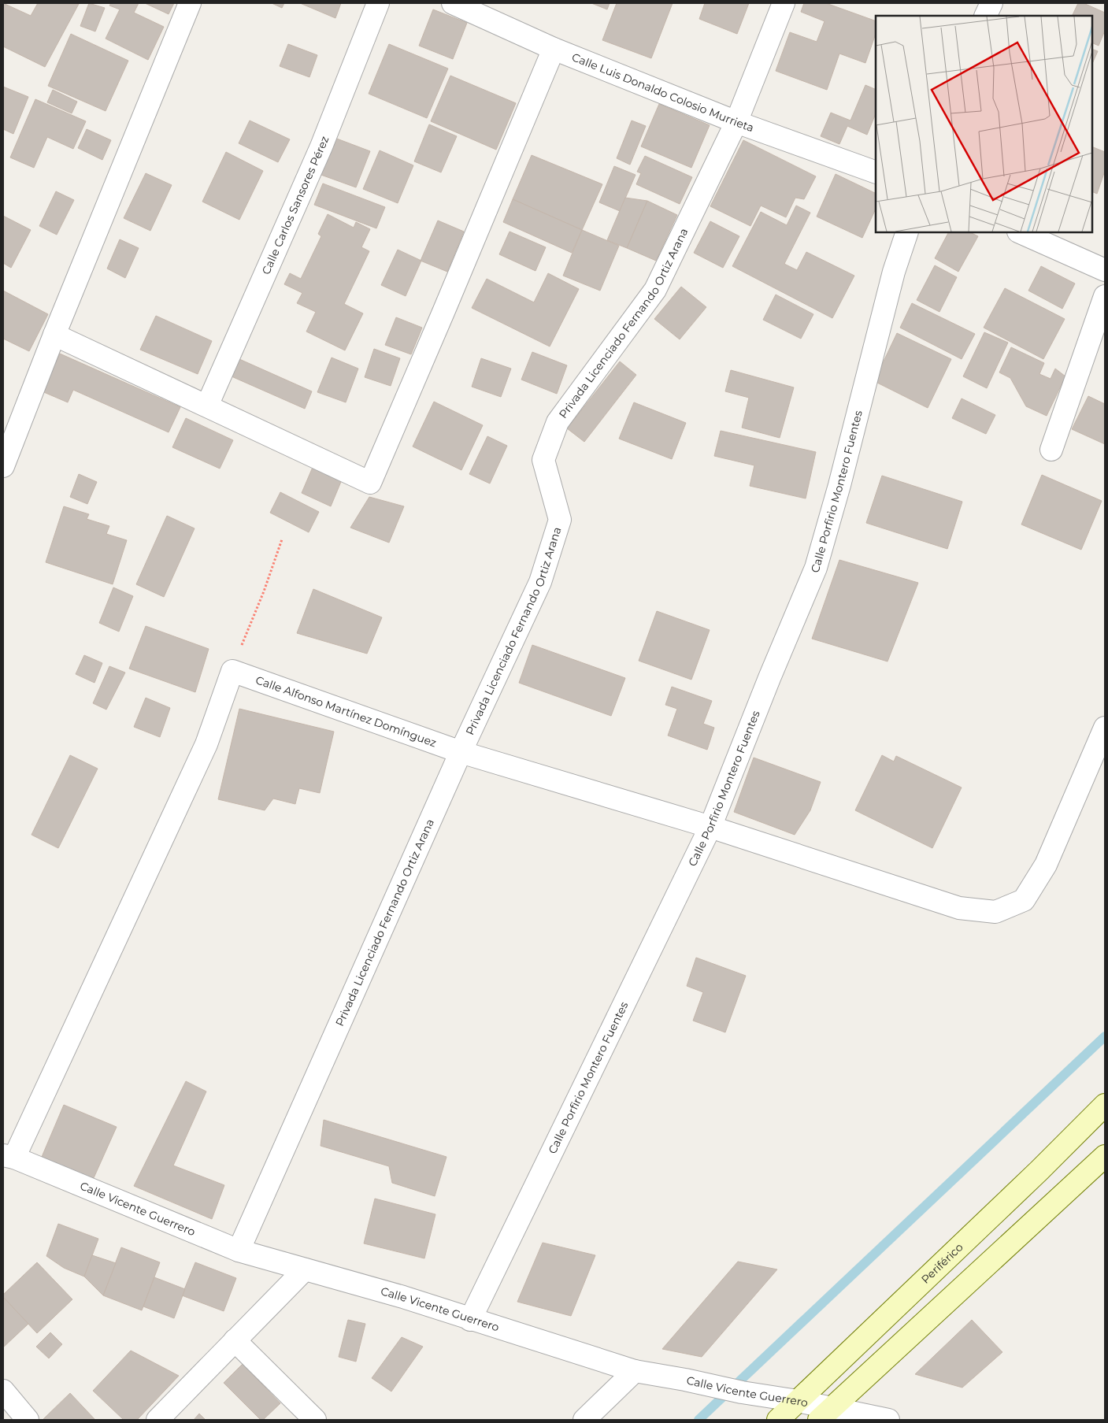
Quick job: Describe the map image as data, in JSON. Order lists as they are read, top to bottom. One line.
{"streets":{"main road":["Periférico"],"street":["Calle Luis Donaldo Colosio Murrieta","Calle Carlos Sansores Pérez","Privada Licenciado Fernando Ortiz Arana","Calle Porfirio Montero Fuentes","Calle Alfonso Martínez Domínguez","Calle Vicente Guerrero"]},"crossings":[["Calle Luis Donaldo Colosio Murrieta","Privada Licenciado Fernando Ortiz Arana"],["Privada Licenciado Fernando Ortiz Arana","Calle Alfonso Martínez Domínguez"],["Privada Licenciado Fernando Ortiz Arana","Calle Vicente Guerrero"],["Calle Porfirio Montero Fuentes","Calle Alfonso Martínez Domínguez"],["Calle Porfirio Montero Fuentes","Calle Vicente Guerrero"],["Calle Vicente Guerrero","Periférico"]]}
